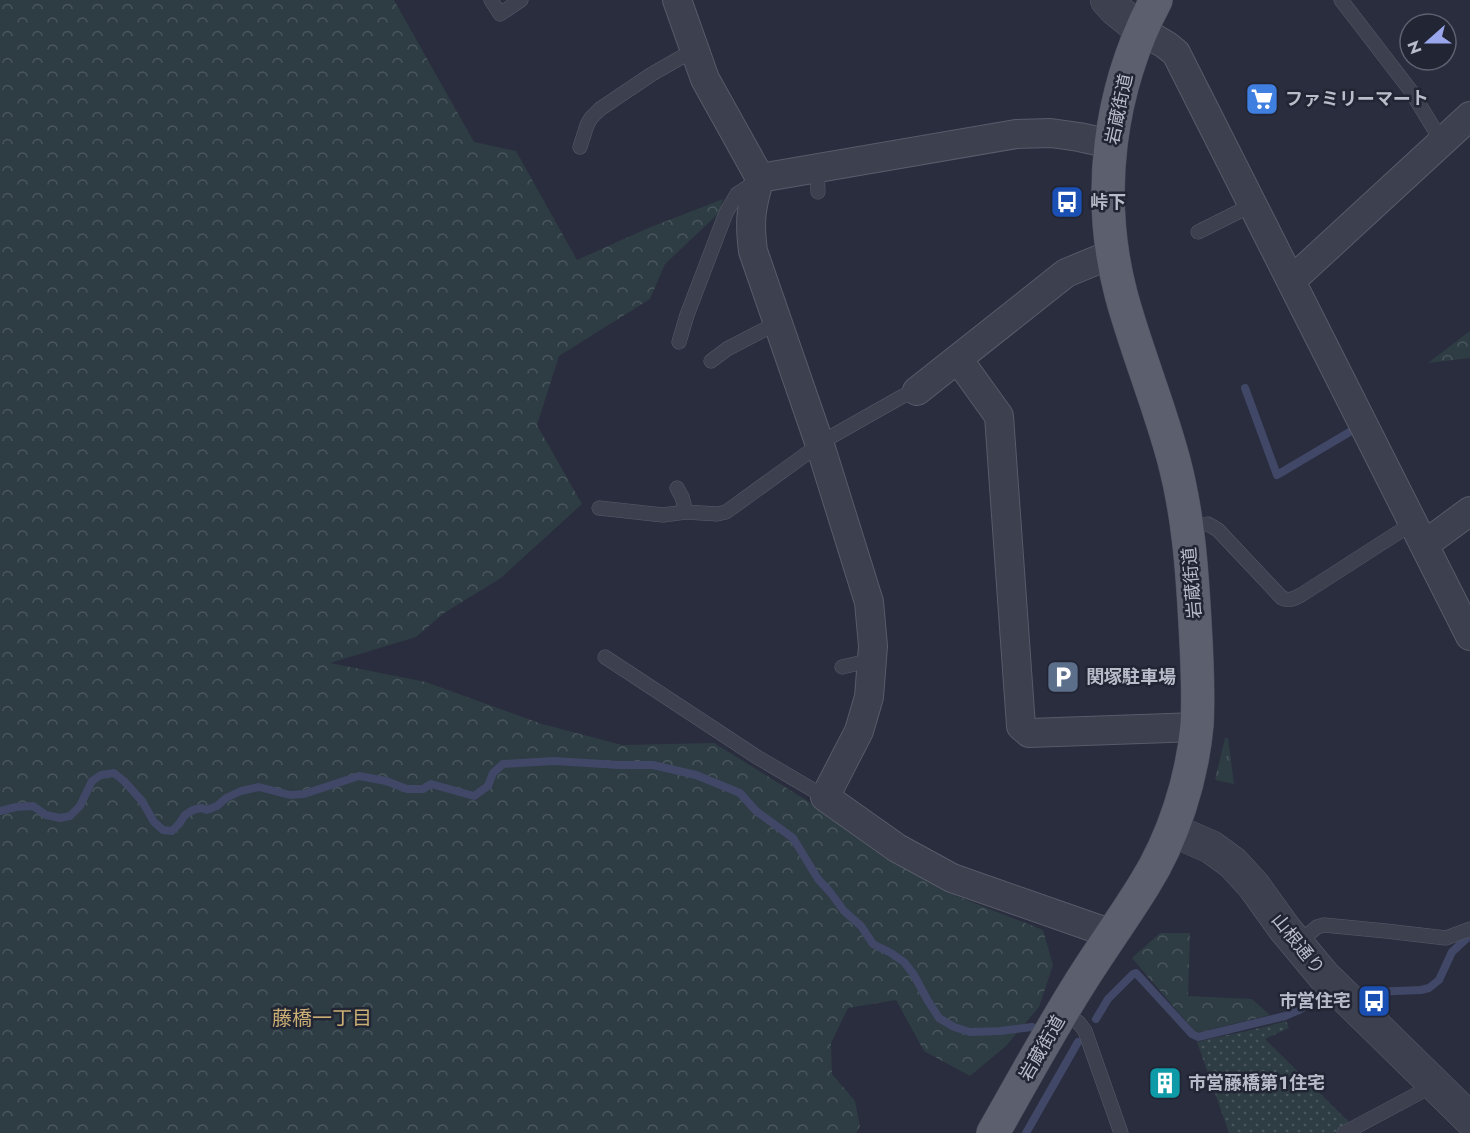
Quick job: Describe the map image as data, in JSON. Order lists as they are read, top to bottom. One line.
{"streets":{"main road":["岩蔵街道"],"street":["山根通り"]},"crossings":[["岩蔵街道","山根通り"]],"districts":["藤橋一丁目"],"places":{"supermarket":["ファミリーマート"],"bus stop":["峠下","市営住宅"],"parking":["関塚駐車場"],"building":["市営藤橋第１住宅"]},"north":"left"}
